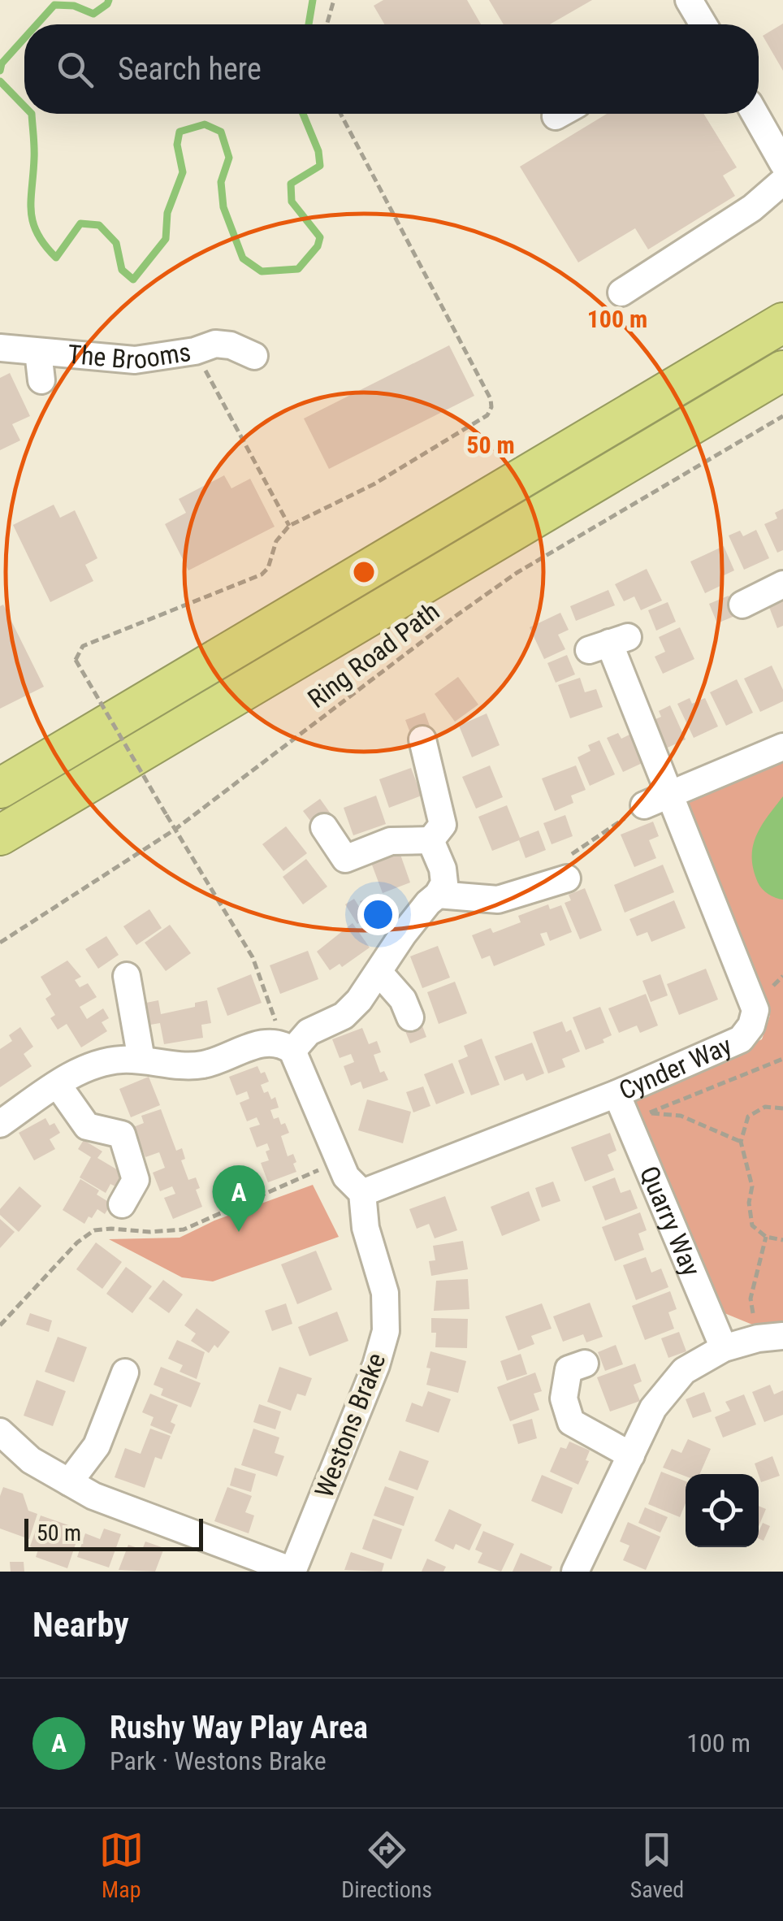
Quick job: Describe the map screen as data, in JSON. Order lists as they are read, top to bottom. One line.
{"streets":{"street":["The Brooms","Cynder Way","Quarry Way","Westons Brake"],"path":["Ring Road Path"]},"crossings":[["Cynder Way","Quarry Way"],["Cynder Way","Westons Brake"]],"scale_bar":"50 m","page":{"search":"Search here","pins":"A","scale":"50 m","heading":"Nearby","list":[{"mark":"A","name":"Rushy Way Play Area","note":"Park · Westons Brake","value":"100 m"}],"nav":["Map","Directions","Saved"]},"rings":["100 m","50 m"]}
